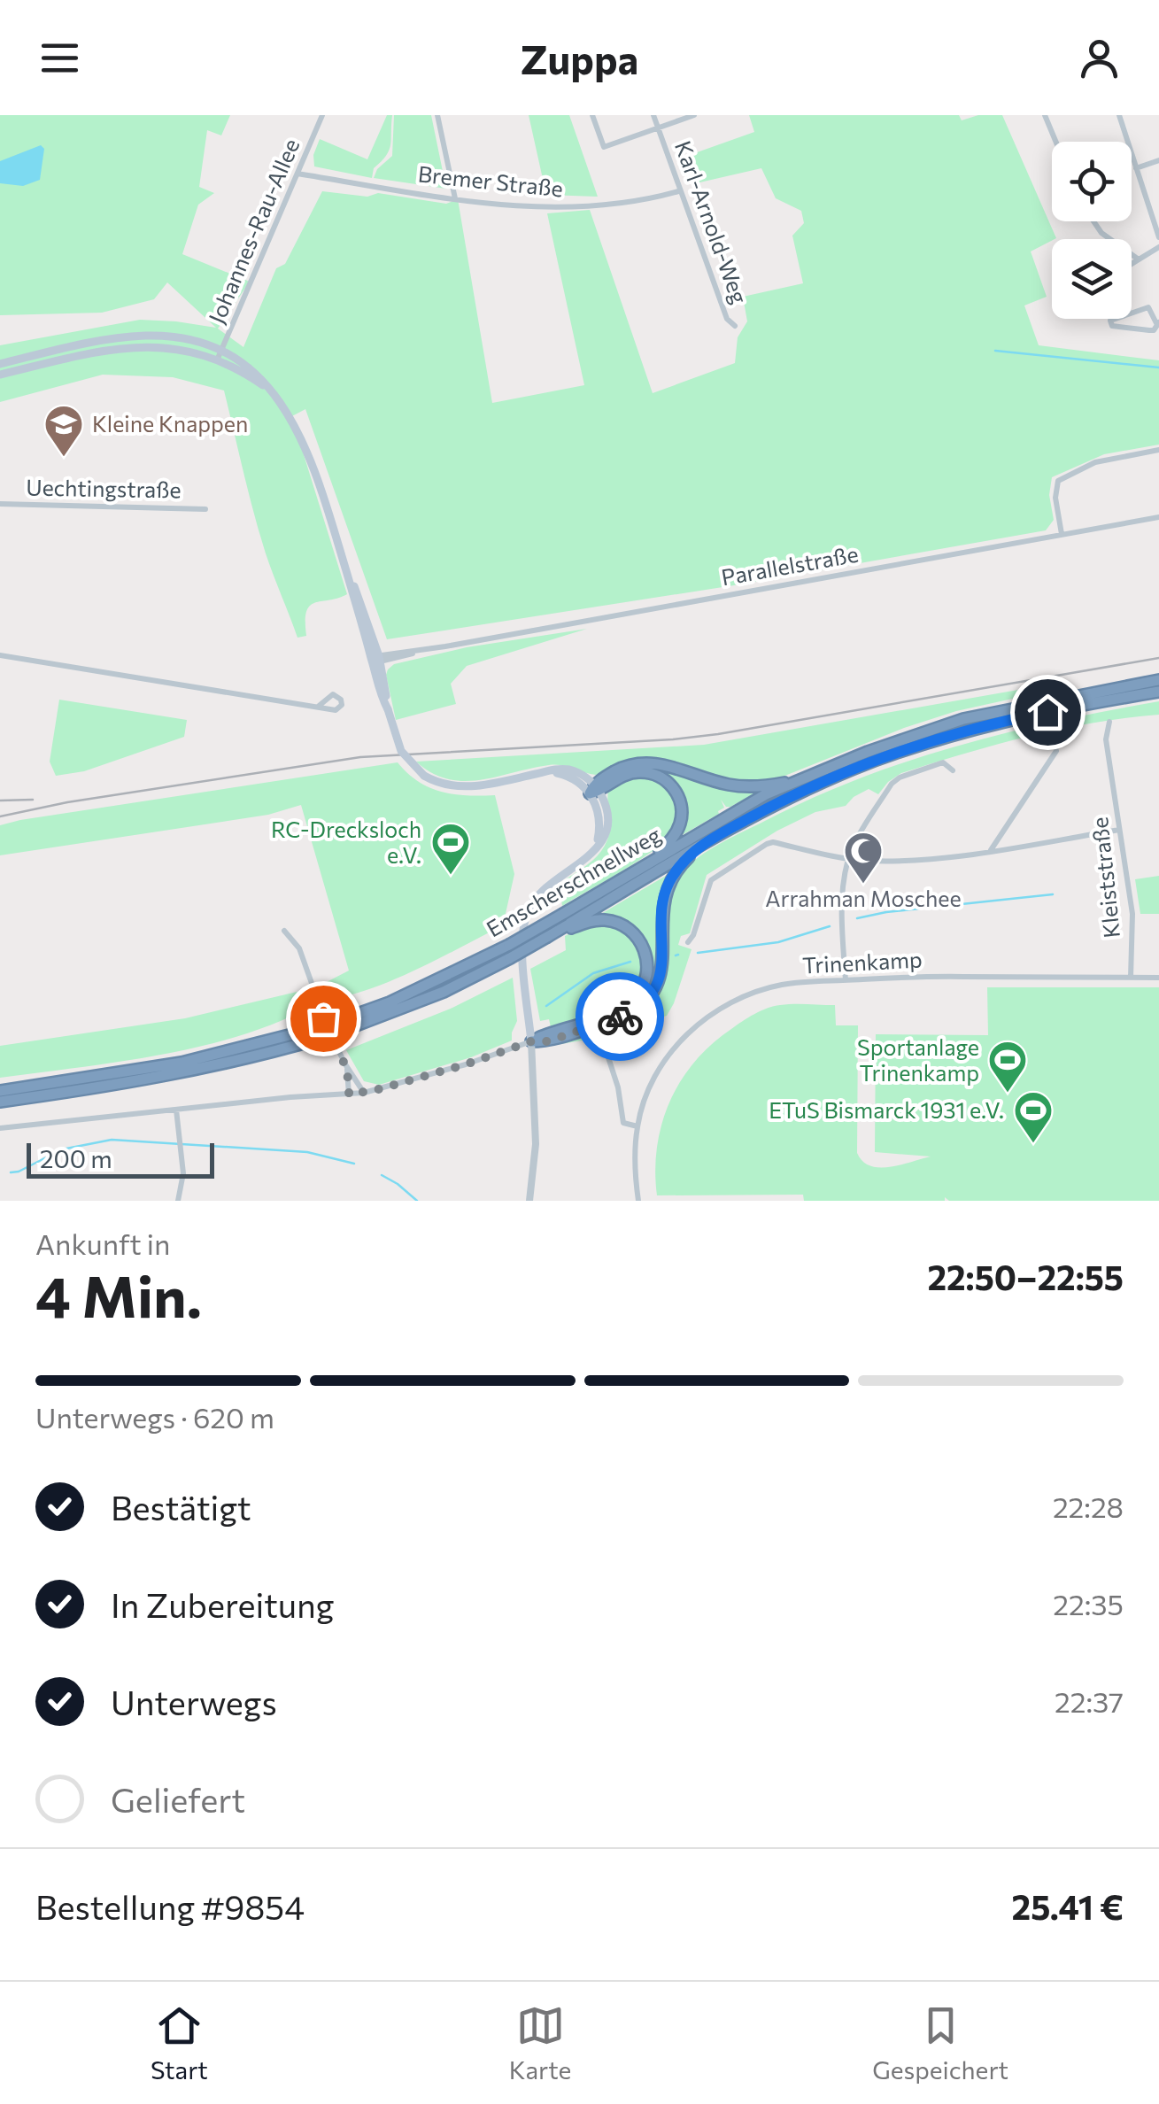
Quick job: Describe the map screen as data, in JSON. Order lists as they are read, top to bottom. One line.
{"streets":{"highway":["Emscherschnellweg"],"street":["Bremer Straße","Karl-Arnold-Weg","Johannes-Rau-Allee","Uechtingstraße","Parallelstraße","Kleiststraße","Trinenkamp"]},"crossings":[["Bremer Straße","Karl-Arnold-Weg"],["Bremer Straße","Johannes-Rau-Allee"],["Kleiststraße","Trinenkamp"]],"places":{"school or university":["Kleine Knappen"],"sports":["RC-Drecksloch e.V.","Sportanlage Trinenkamp","ETuS Bismarck 1931 e.V."],"mosque":["Arrahman Moschee"]},"scale_bar":"200 m","page":{"header":"Zuppa","scale":"200 m","heading":["4 Min.","Ankunft in","22:50–22:55"],"panel":["Bestellung #9854","25.41 €"],"bar":"Unterwegs · 620 m","list":[["Bestätigt","22:28"],["In Zubereitung","22:35"],["Unterwegs","22:37"],"Geliefert"],"tabs":["Start","Karte","Gespeichert"]}}
